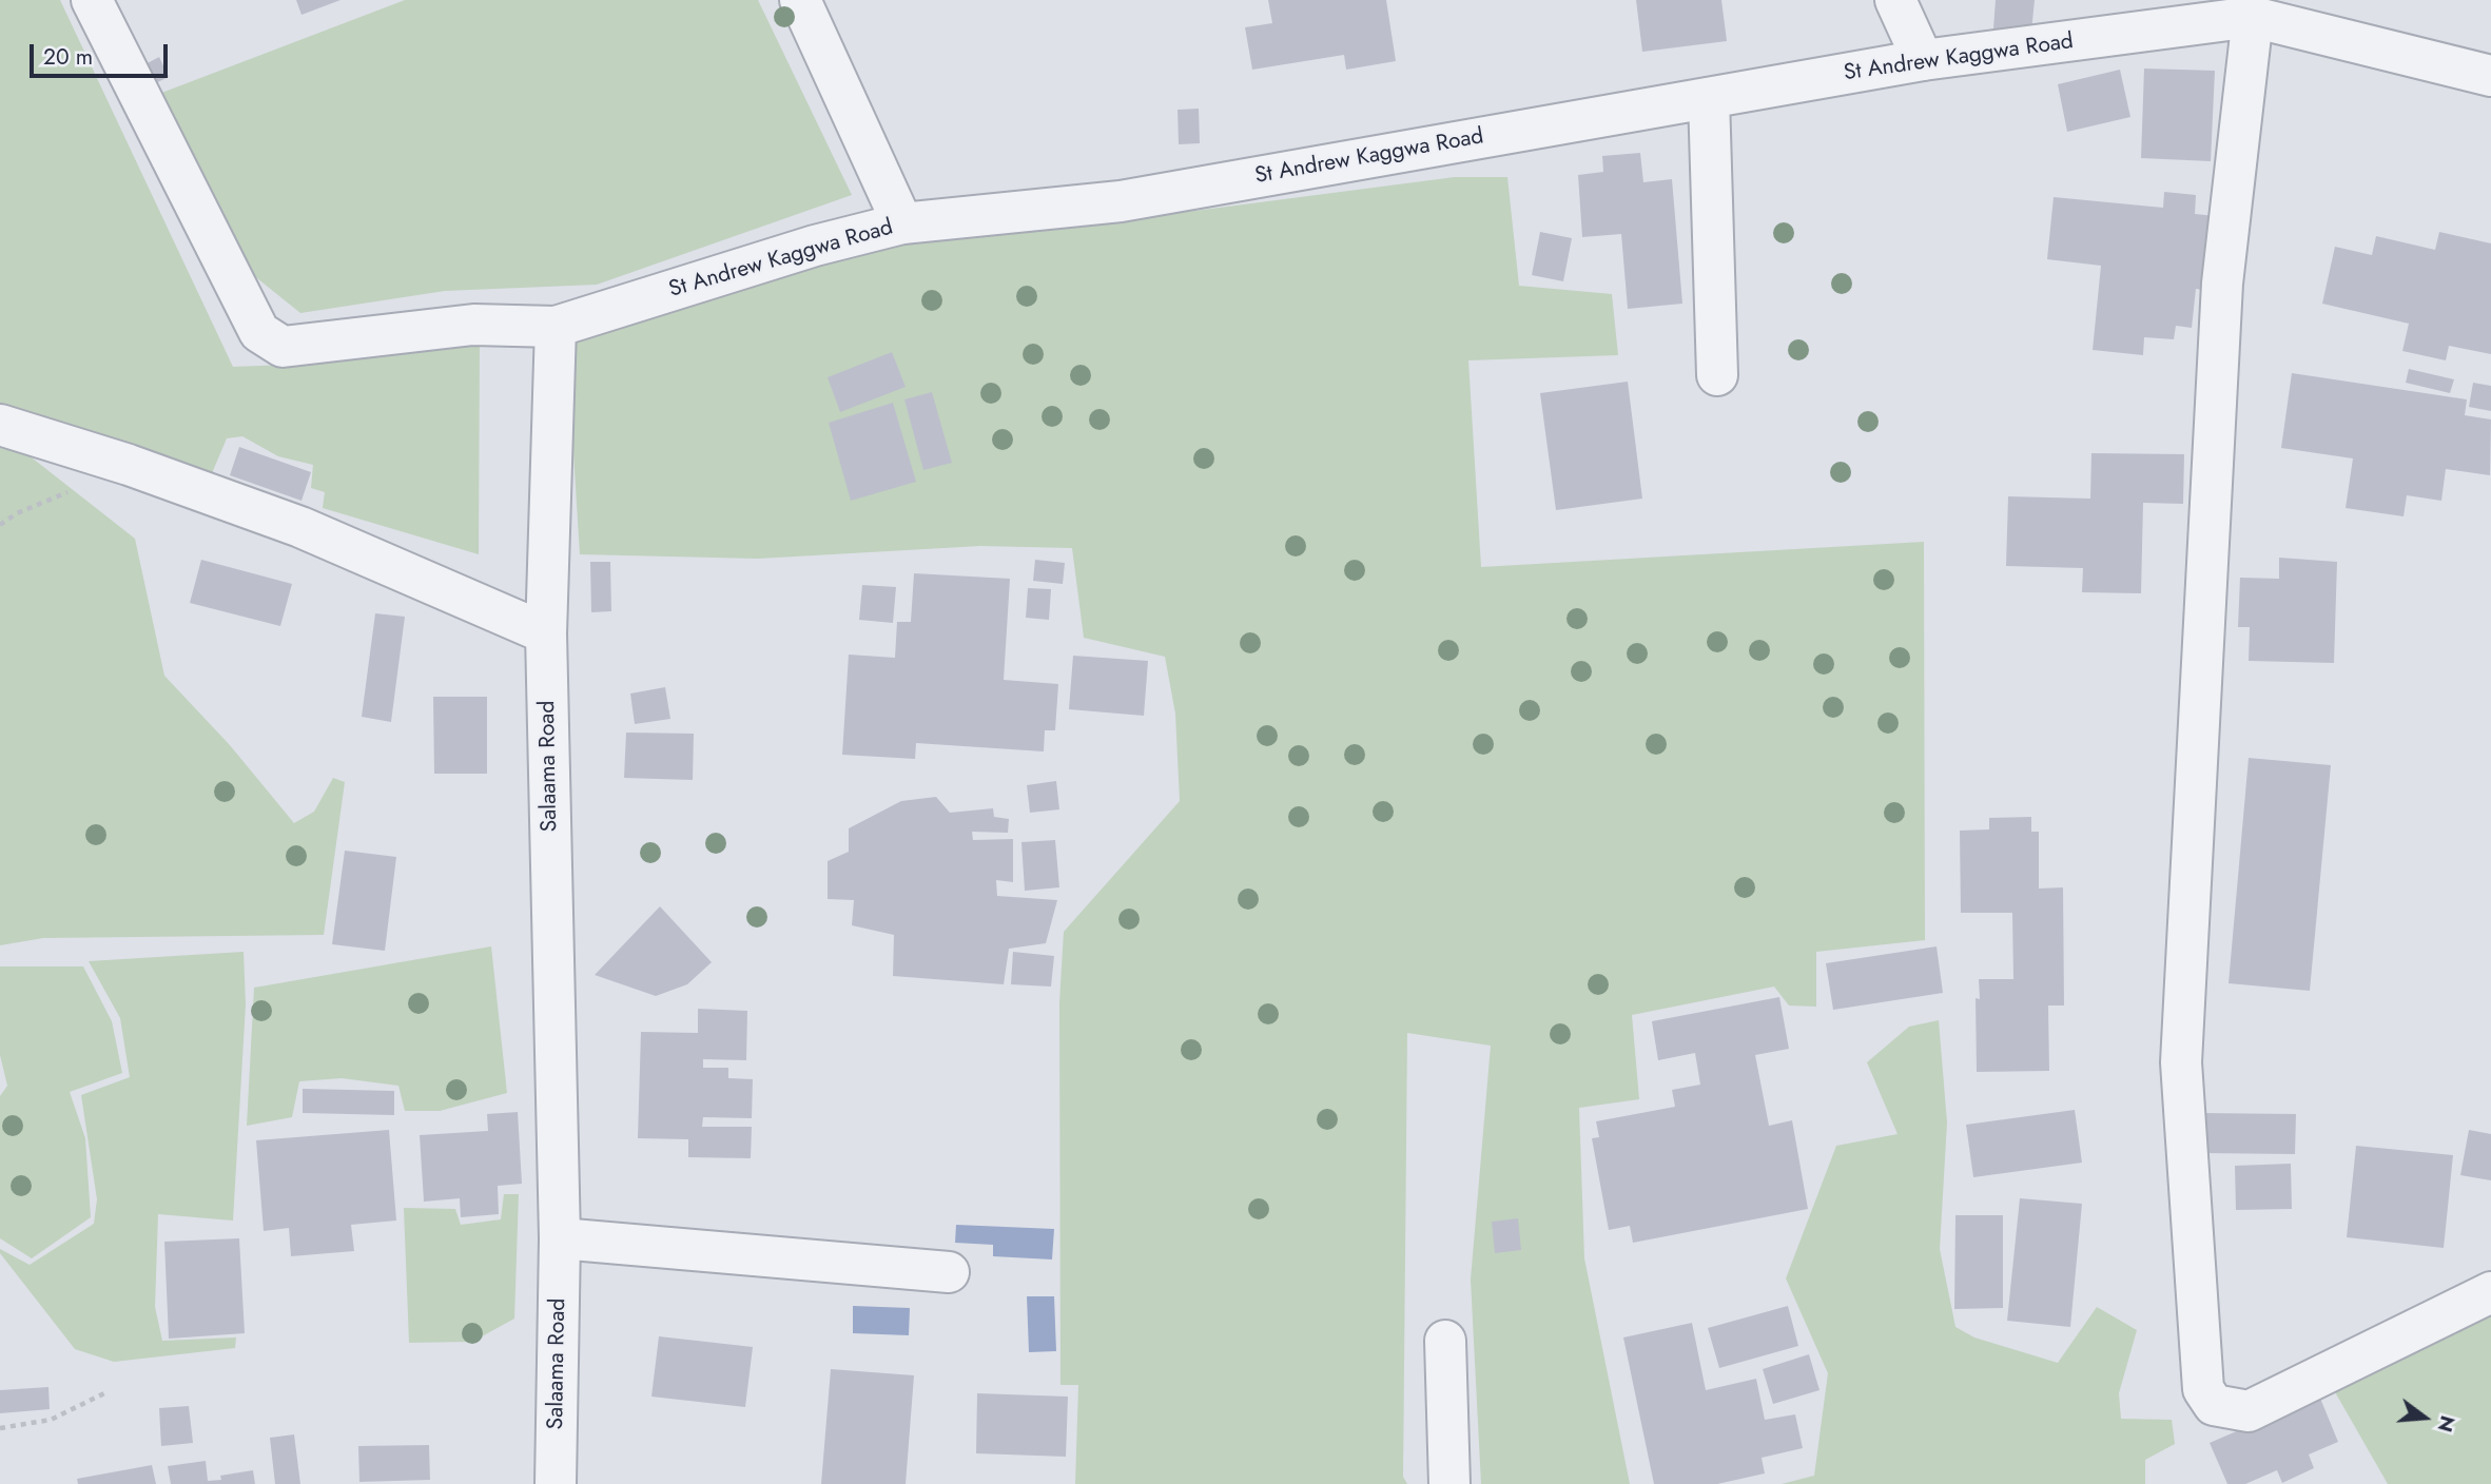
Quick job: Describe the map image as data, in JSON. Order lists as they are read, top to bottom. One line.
{"streets":{"street":["St Andrew Kaggwa Road","Salaama Road"]},"scale_bar":"20 m","north":"right"}
